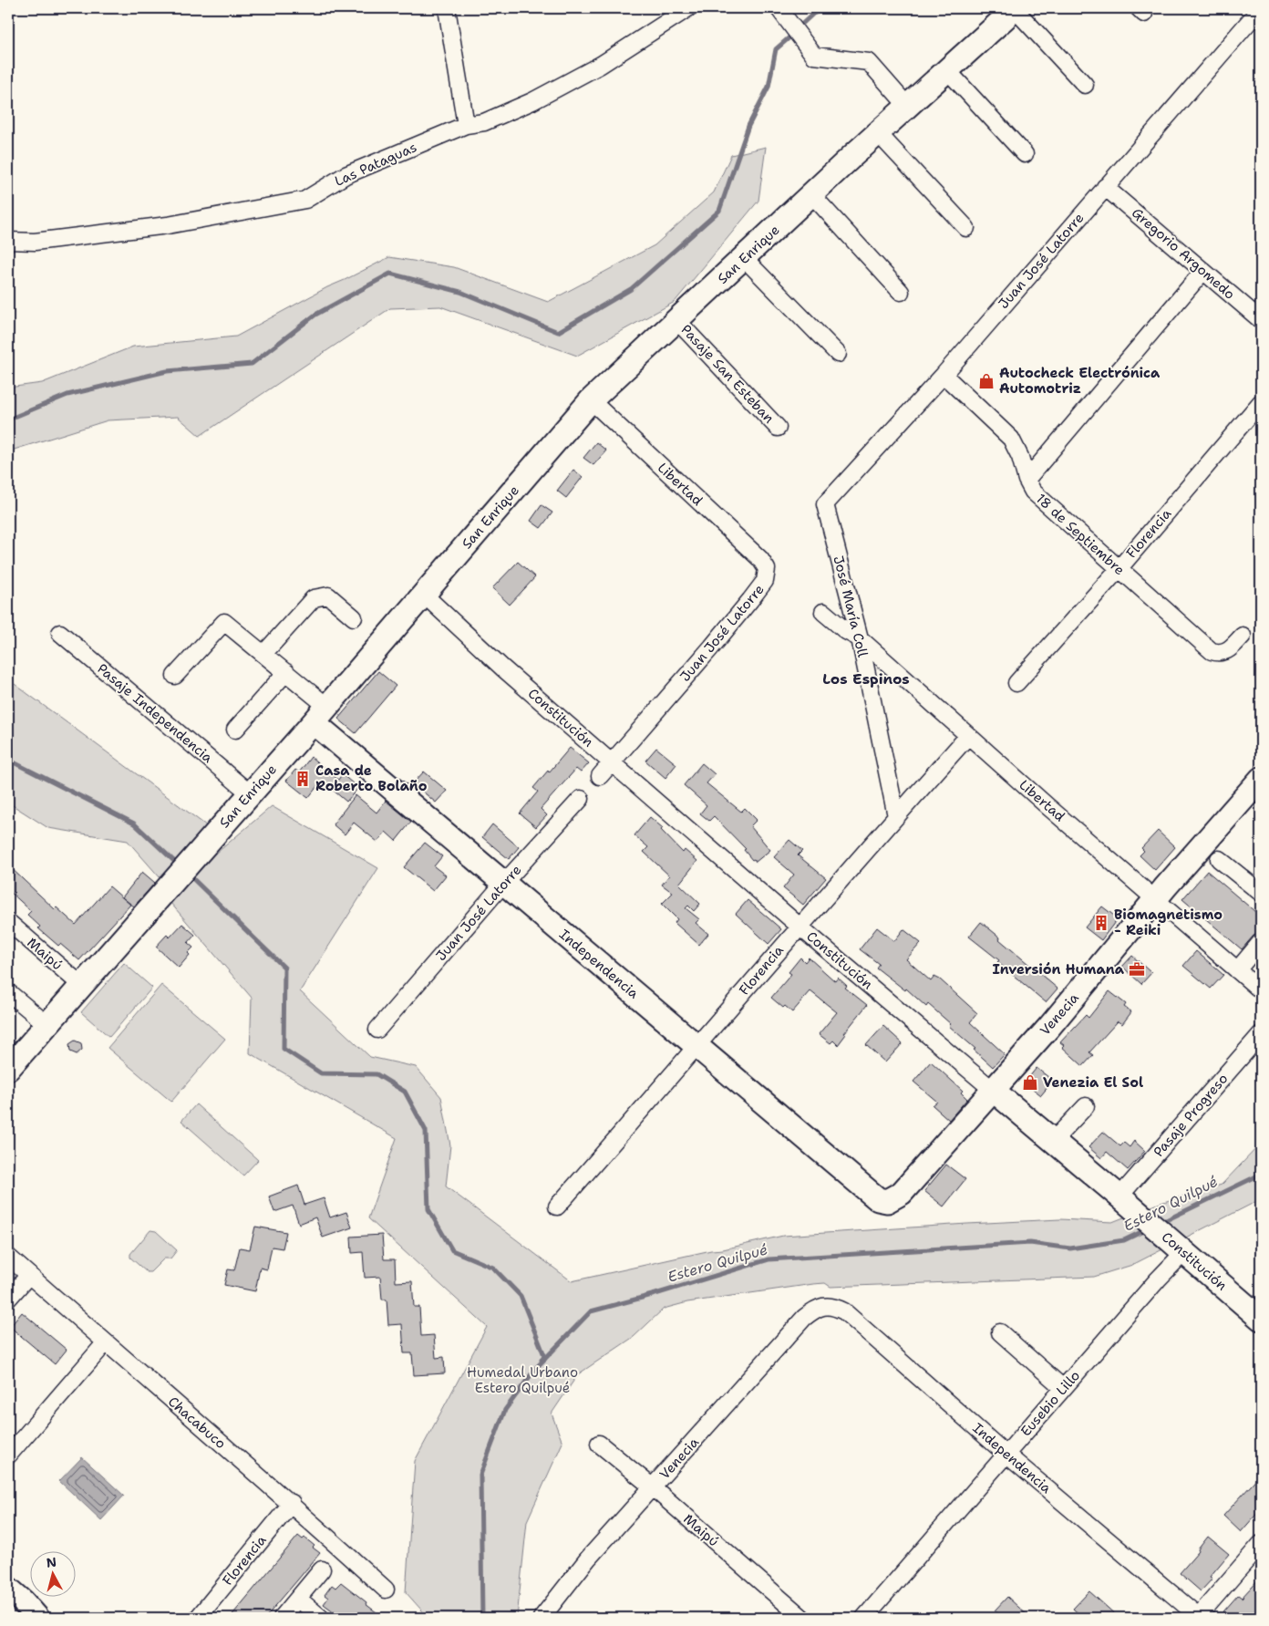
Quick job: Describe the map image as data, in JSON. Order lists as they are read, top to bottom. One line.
{"streets":{"street":["Las Pataguas","Gregorio Argomedo","San Enrique","Juan José Latorre","Pasaje San Esteban","Libertad","Florencia","18 de Septiembre","José María Coll","Pasaje Independencia","Constitución","Maipú","Independencia","Venecia","Pasaje Progreso","Eusebio Lillo","Chacabuco"]},"crossings":[["Gregorio Argomedo","Juan José Latorre"],["San Enrique","Pasaje San Esteban"],["San Enrique","Libertad"],["San Enrique","Pasaje Independencia"],["San Enrique","Constitución"],["San Enrique","Maipú"],["San Enrique","Independencia"],["Juan José Latorre","Libertad"],["Juan José Latorre","18 de Septiembre"],["Juan José Latorre","José María Coll"],["Juan José Latorre","Constitución"],["Juan José Latorre","Independencia"],["Libertad","Florencia"],["Libertad","José María Coll"],["Libertad","Venecia"],["Florencia","18 de Septiembre"],["Florencia","José María Coll"],["Florencia","Constitución"],["Florencia","Independencia"],["Florencia","Chacabuco"],["Constitución","Venecia"],["Constitución","Pasaje Progreso"],["Constitución","Eusebio Lillo"],["Maipú","Venecia"],["Independencia","Venecia"],["Independencia","Eusebio Lillo"]],"districts":["Los Espinos"],"water":["Estero Quilpué"],"parks":["Humedal Urbano Estero Quilpué"],"places":{"shop":["Autocheck Electrónica Automotriz","Venezia El Sol"],"building":["Casa de Roberto Bolaño","Biomagnetismo - Reiki"],"office":["Inversión Humana"]},"north":"top"}
